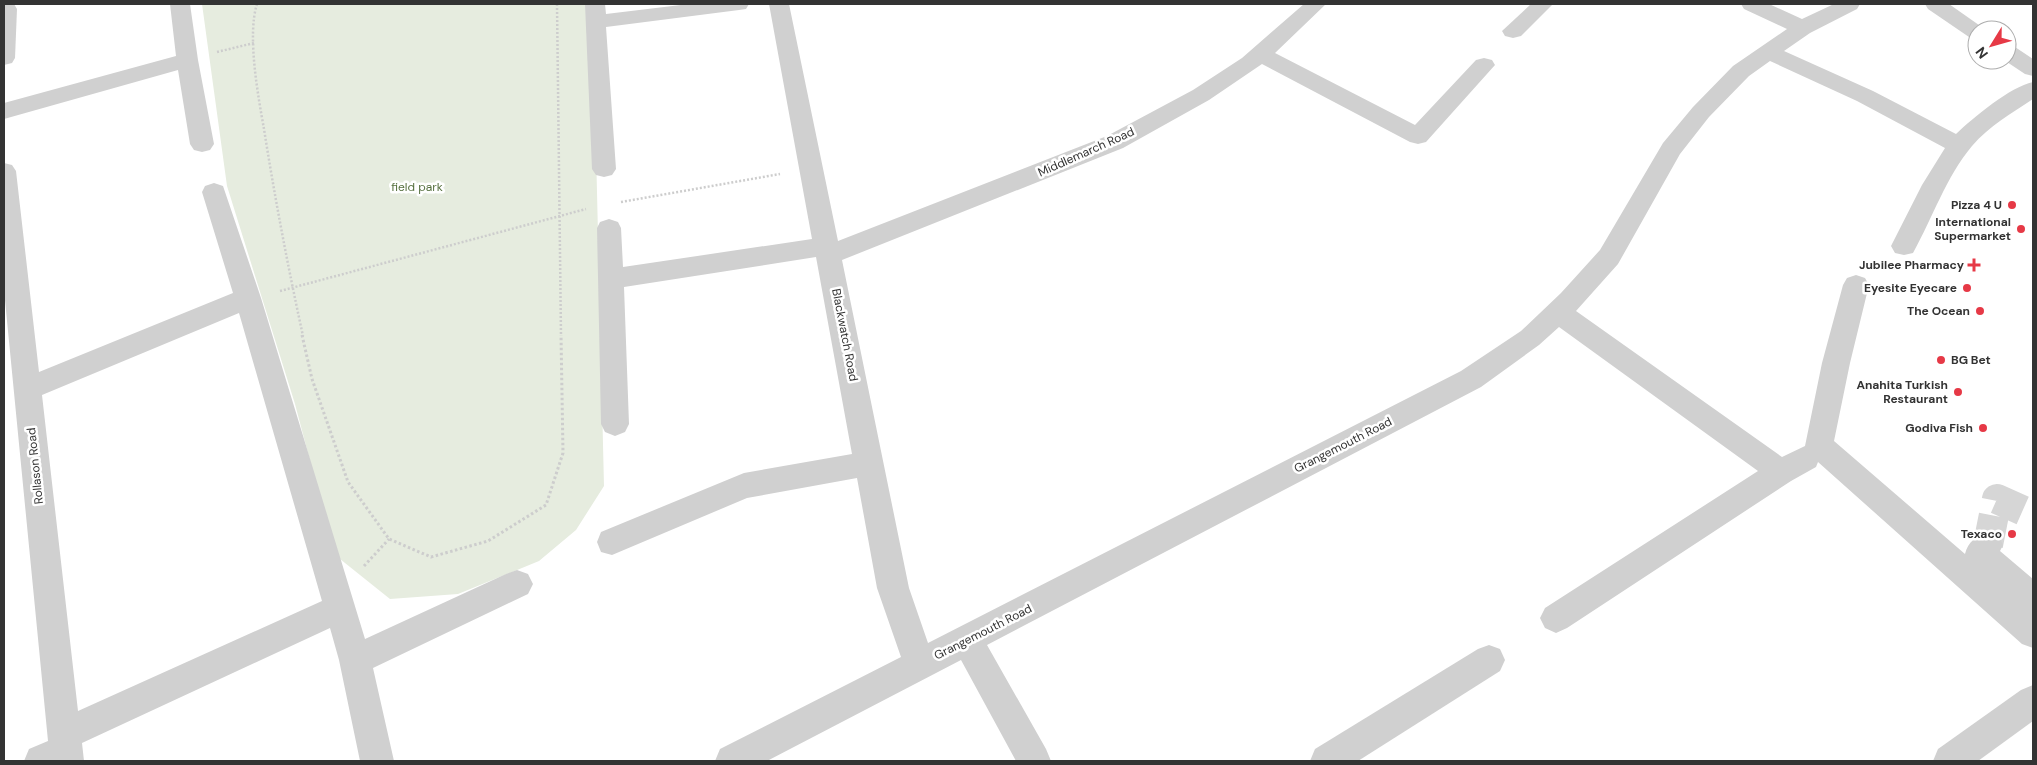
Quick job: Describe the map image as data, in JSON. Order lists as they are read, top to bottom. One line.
{"streets":{"street":["Middlemarch Road","Blackwatch Road","Grangemouth Road","Rollason Road"]},"crossings":[["Middlemarch Road","Blackwatch Road"],["Blackwatch Road","Grangemouth Road"]],"parks":["field park"],"places":{"other":["Pizza 4 U","International Supermarket","Eyesite Eyecare","The Ocean","BG Bet","Anahita Turkish Restaurant","Godiva Fish","Texaco"],"health":["Jubilee Pharmacy"]},"north":"bottom left"}
